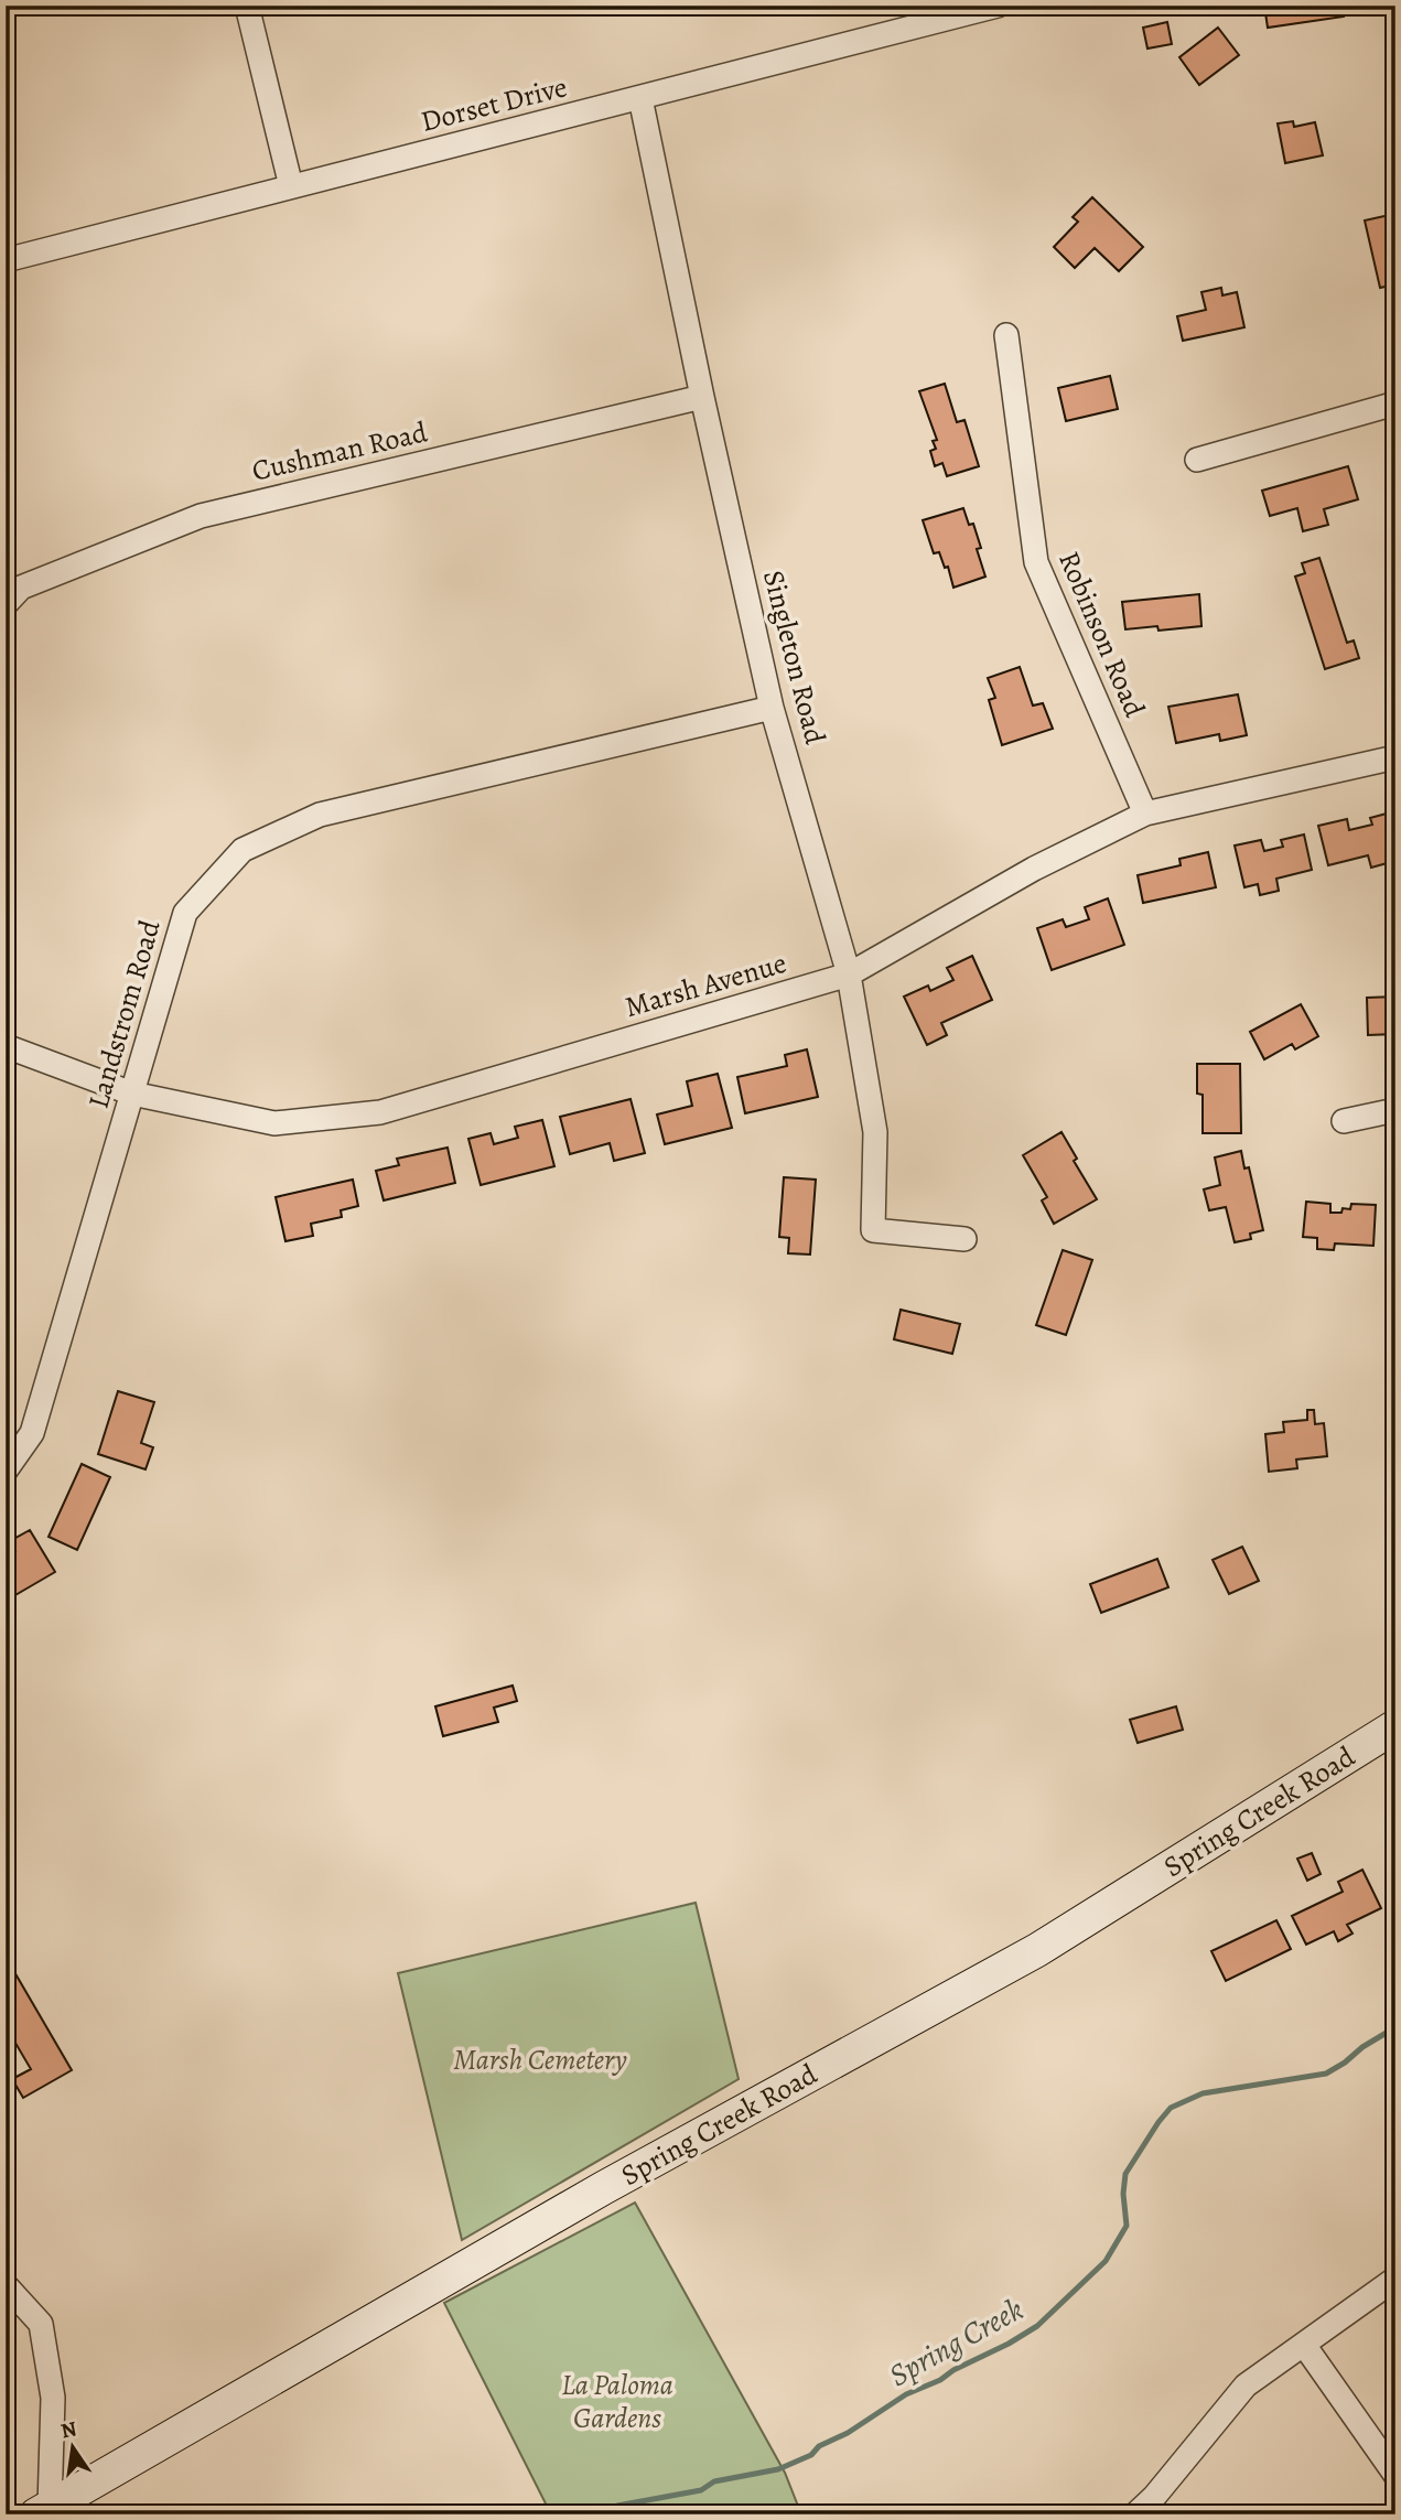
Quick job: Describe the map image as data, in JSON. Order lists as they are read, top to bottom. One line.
{"streets":{"main road":["Spring Creek Road"],"street":["Dorset Drive","Cushman Road","Robinson Road","Singleton Road","Marsh Avenue","Landstrom Road"]},"crossings":[["Dorset Drive","Singleton Road"],["Cushman Road","Singleton Road"],["Robinson Road","Marsh Avenue"],["Singleton Road","Marsh Avenue"],["Singleton Road","Landstrom Road"],["Marsh Avenue","Landstrom Road"]],"water":["Spring Creek"],"parks":["Marsh Cemetery","La Paloma Gardens"],"north":"top"}
